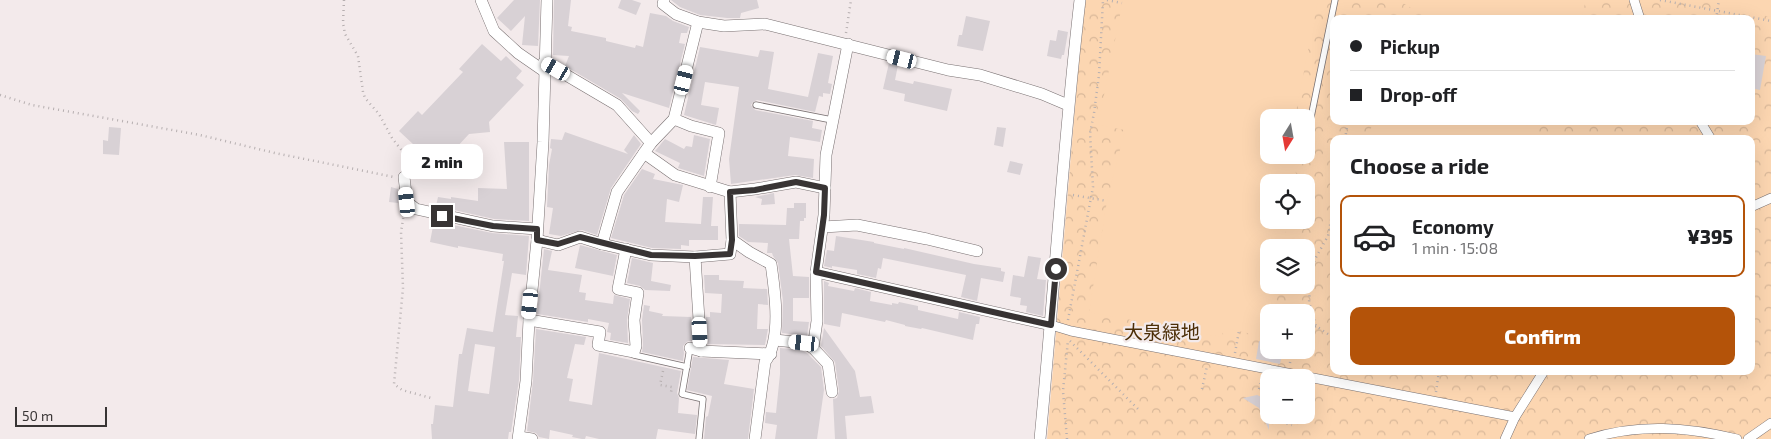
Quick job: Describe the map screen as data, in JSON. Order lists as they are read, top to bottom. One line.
{"parks":["大泉緑地"],"scale_bar":"50 m","north":"bottom","page":{"banner":["Pickup","Drop-off"],"map_buttons":["+","−"],"heading":"Choose a ride","bubble":"2 min","list":[{"name":"Economy","note":"1 min · 15:08","value":"¥395"}],"buttons":"Confirm","scale":"50 m"}}
